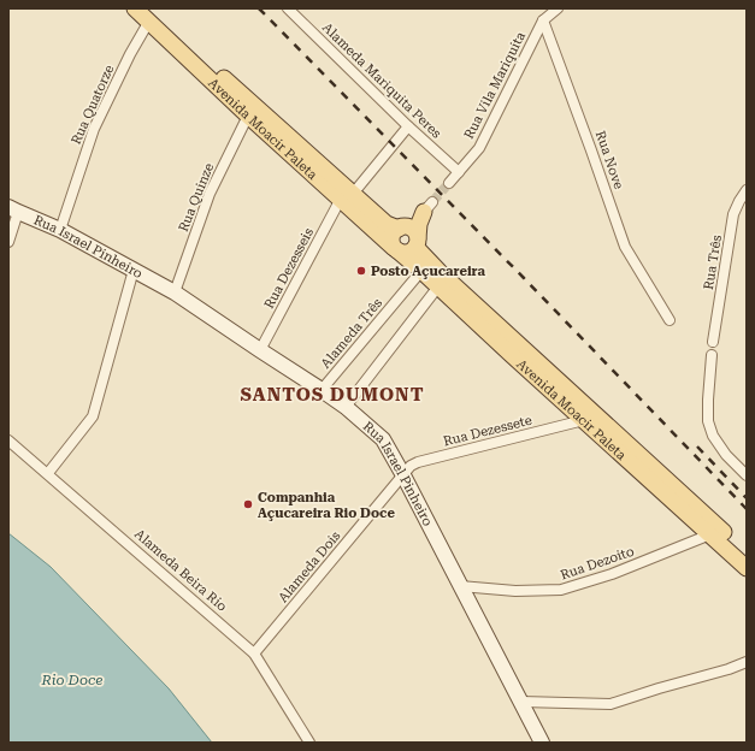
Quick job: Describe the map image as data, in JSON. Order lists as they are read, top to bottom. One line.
{"streets":{"main road":["Avenida Moacir Paleta"],"street":["Alameda Mariquita Peres","Rua Vila Mariquita","Rua Quatorze","Rua Nove","Rua Quinze","Rua Israel Pinheiro","Rua Três","Rua Dezesseis","Alameda Três","Rua Dezessete","Rua Dezoito","Alameda Dois","Alameda Beira Rio"]},"crossings":[["Alameda Mariquita Peres","Rua Vila Mariquita"],["Alameda Mariquita Peres","Rua Dezesseis"],["Rua Vila Mariquita","Rua Nove"],["Rua Quatorze","Avenida Moacir Paleta"],["Rua Quatorze","Rua Israel Pinheiro"],["Avenida Moacir Paleta","Rua Quinze"],["Avenida Moacir Paleta","Rua Dezesseis"],["Avenida Moacir Paleta","Alameda Três"],["Avenida Moacir Paleta","Rua Dezessete"],["Avenida Moacir Paleta","Rua Dezoito"],["Rua Quinze","Rua Israel Pinheiro"],["Rua Israel Pinheiro","Rua Dezesseis"],["Rua Israel Pinheiro","Alameda Três"],["Rua Israel Pinheiro","Rua Dezessete"],["Rua Israel Pinheiro","Rua Dezoito"],["Rua Israel Pinheiro","Alameda Dois"],["Rua Dezessete","Alameda Dois"],["Alameda Dois","Alameda Beira Rio"]],"districts":["SANTOS DUMONT"],"water":["Rio Doce"],"places":["Posto Açucareira","Companhia Açucareira Rio Doce"]}
